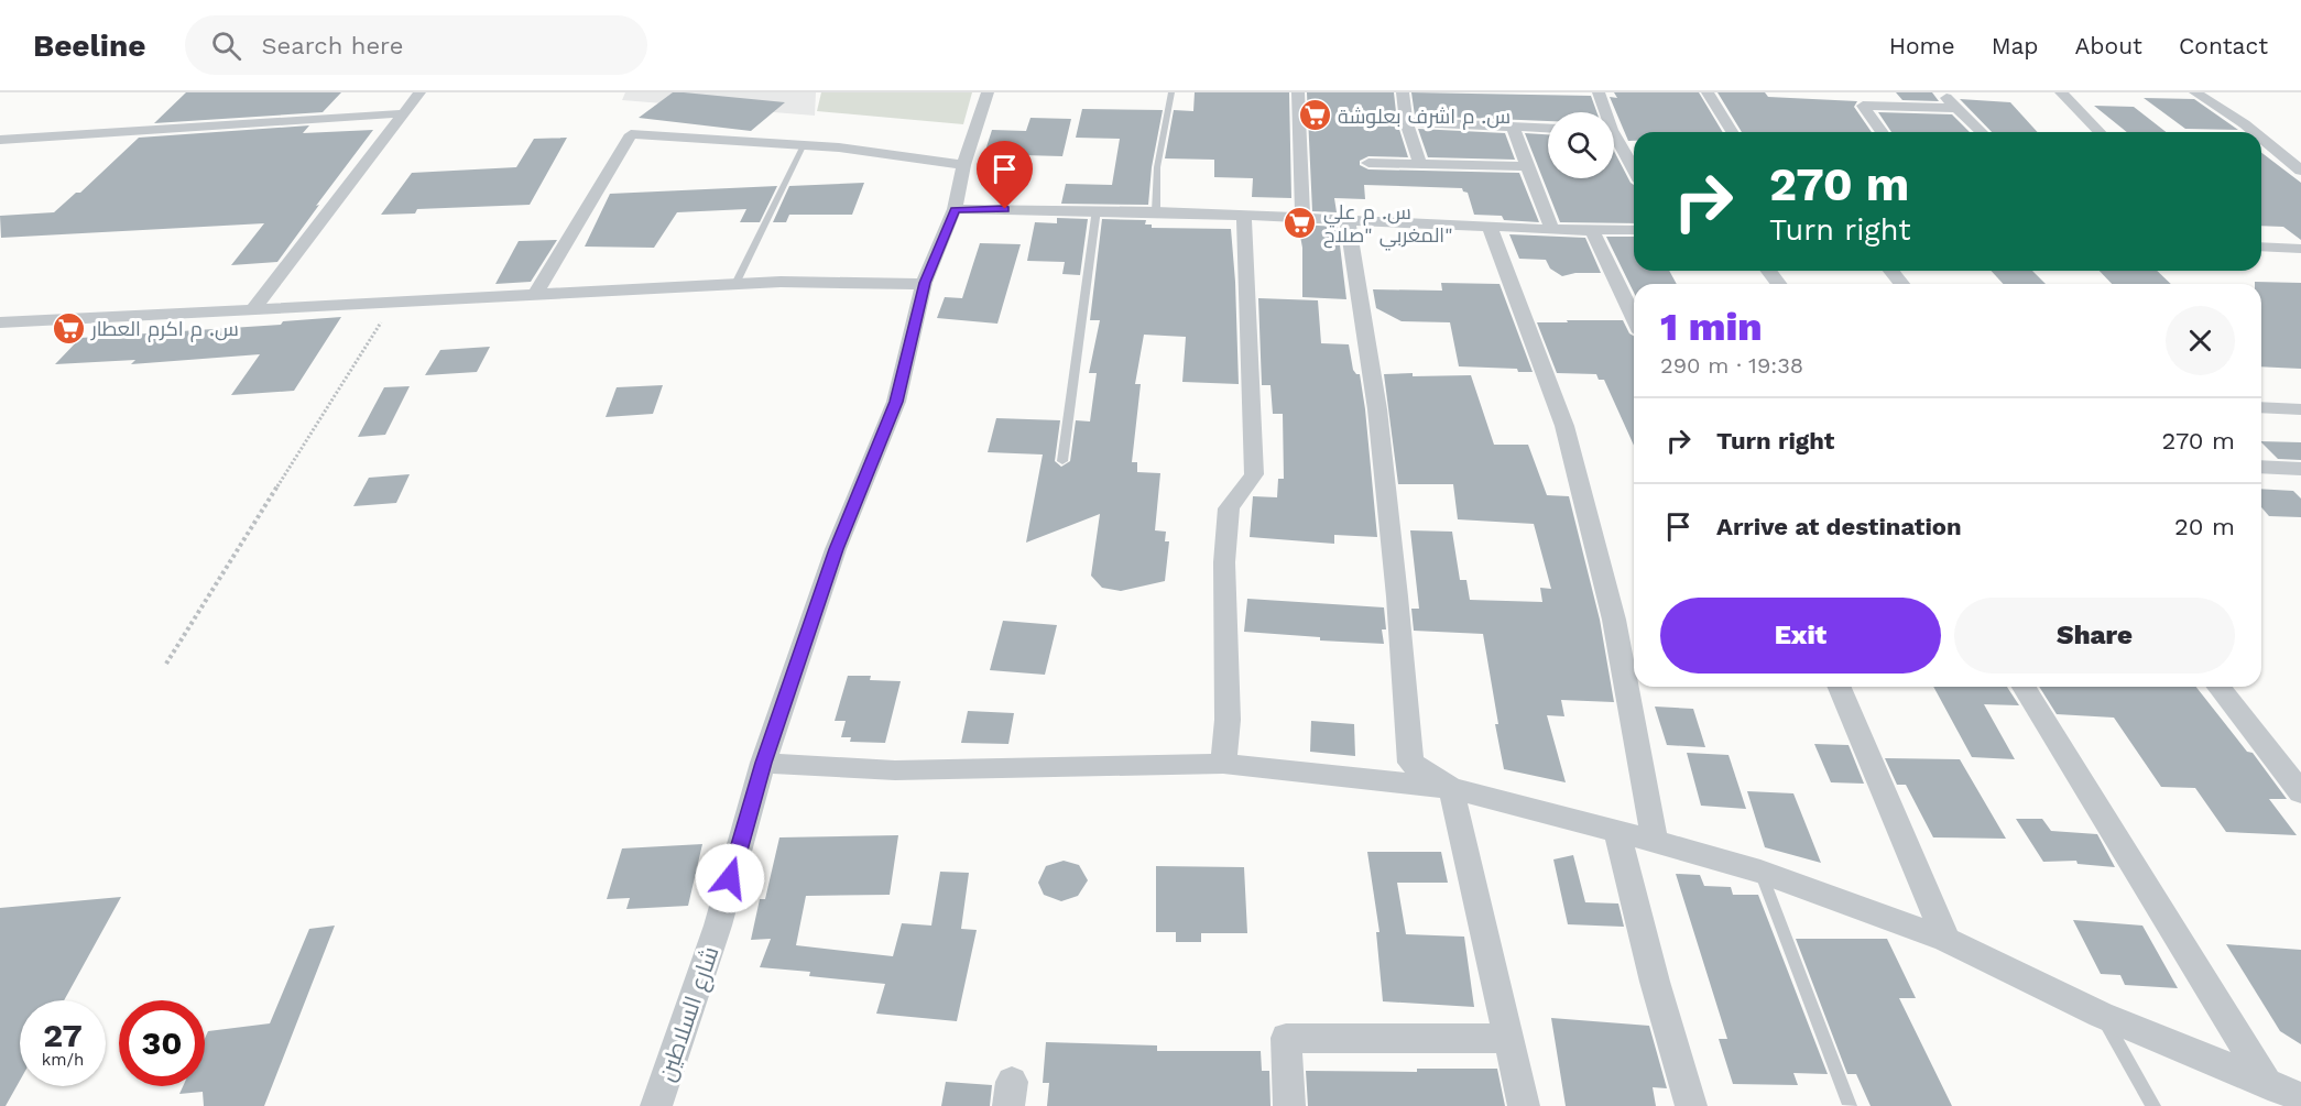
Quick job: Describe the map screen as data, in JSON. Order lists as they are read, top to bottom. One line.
{"streets":{"street":["شارع السلاطين"]},"places":{"supermarket":["س. م اشرف بعلوشة","س. م علي المغربي \"صلاح\"","س. م اكرم العطار"]},"page":{"header":"Beeline","search":"Search here","nav":["Home","Map","About","Contact"],"turn":["270 m","Turn right"],"heading":["1 min","290 m · 19:38"],"list":[{"name":"Turn right","value":"270 m"},{"name":"Arrive at destination","value":"20 m"}],"buttons":["Exit","Share"],"speed":"27 km/h","limit":"30"}}
